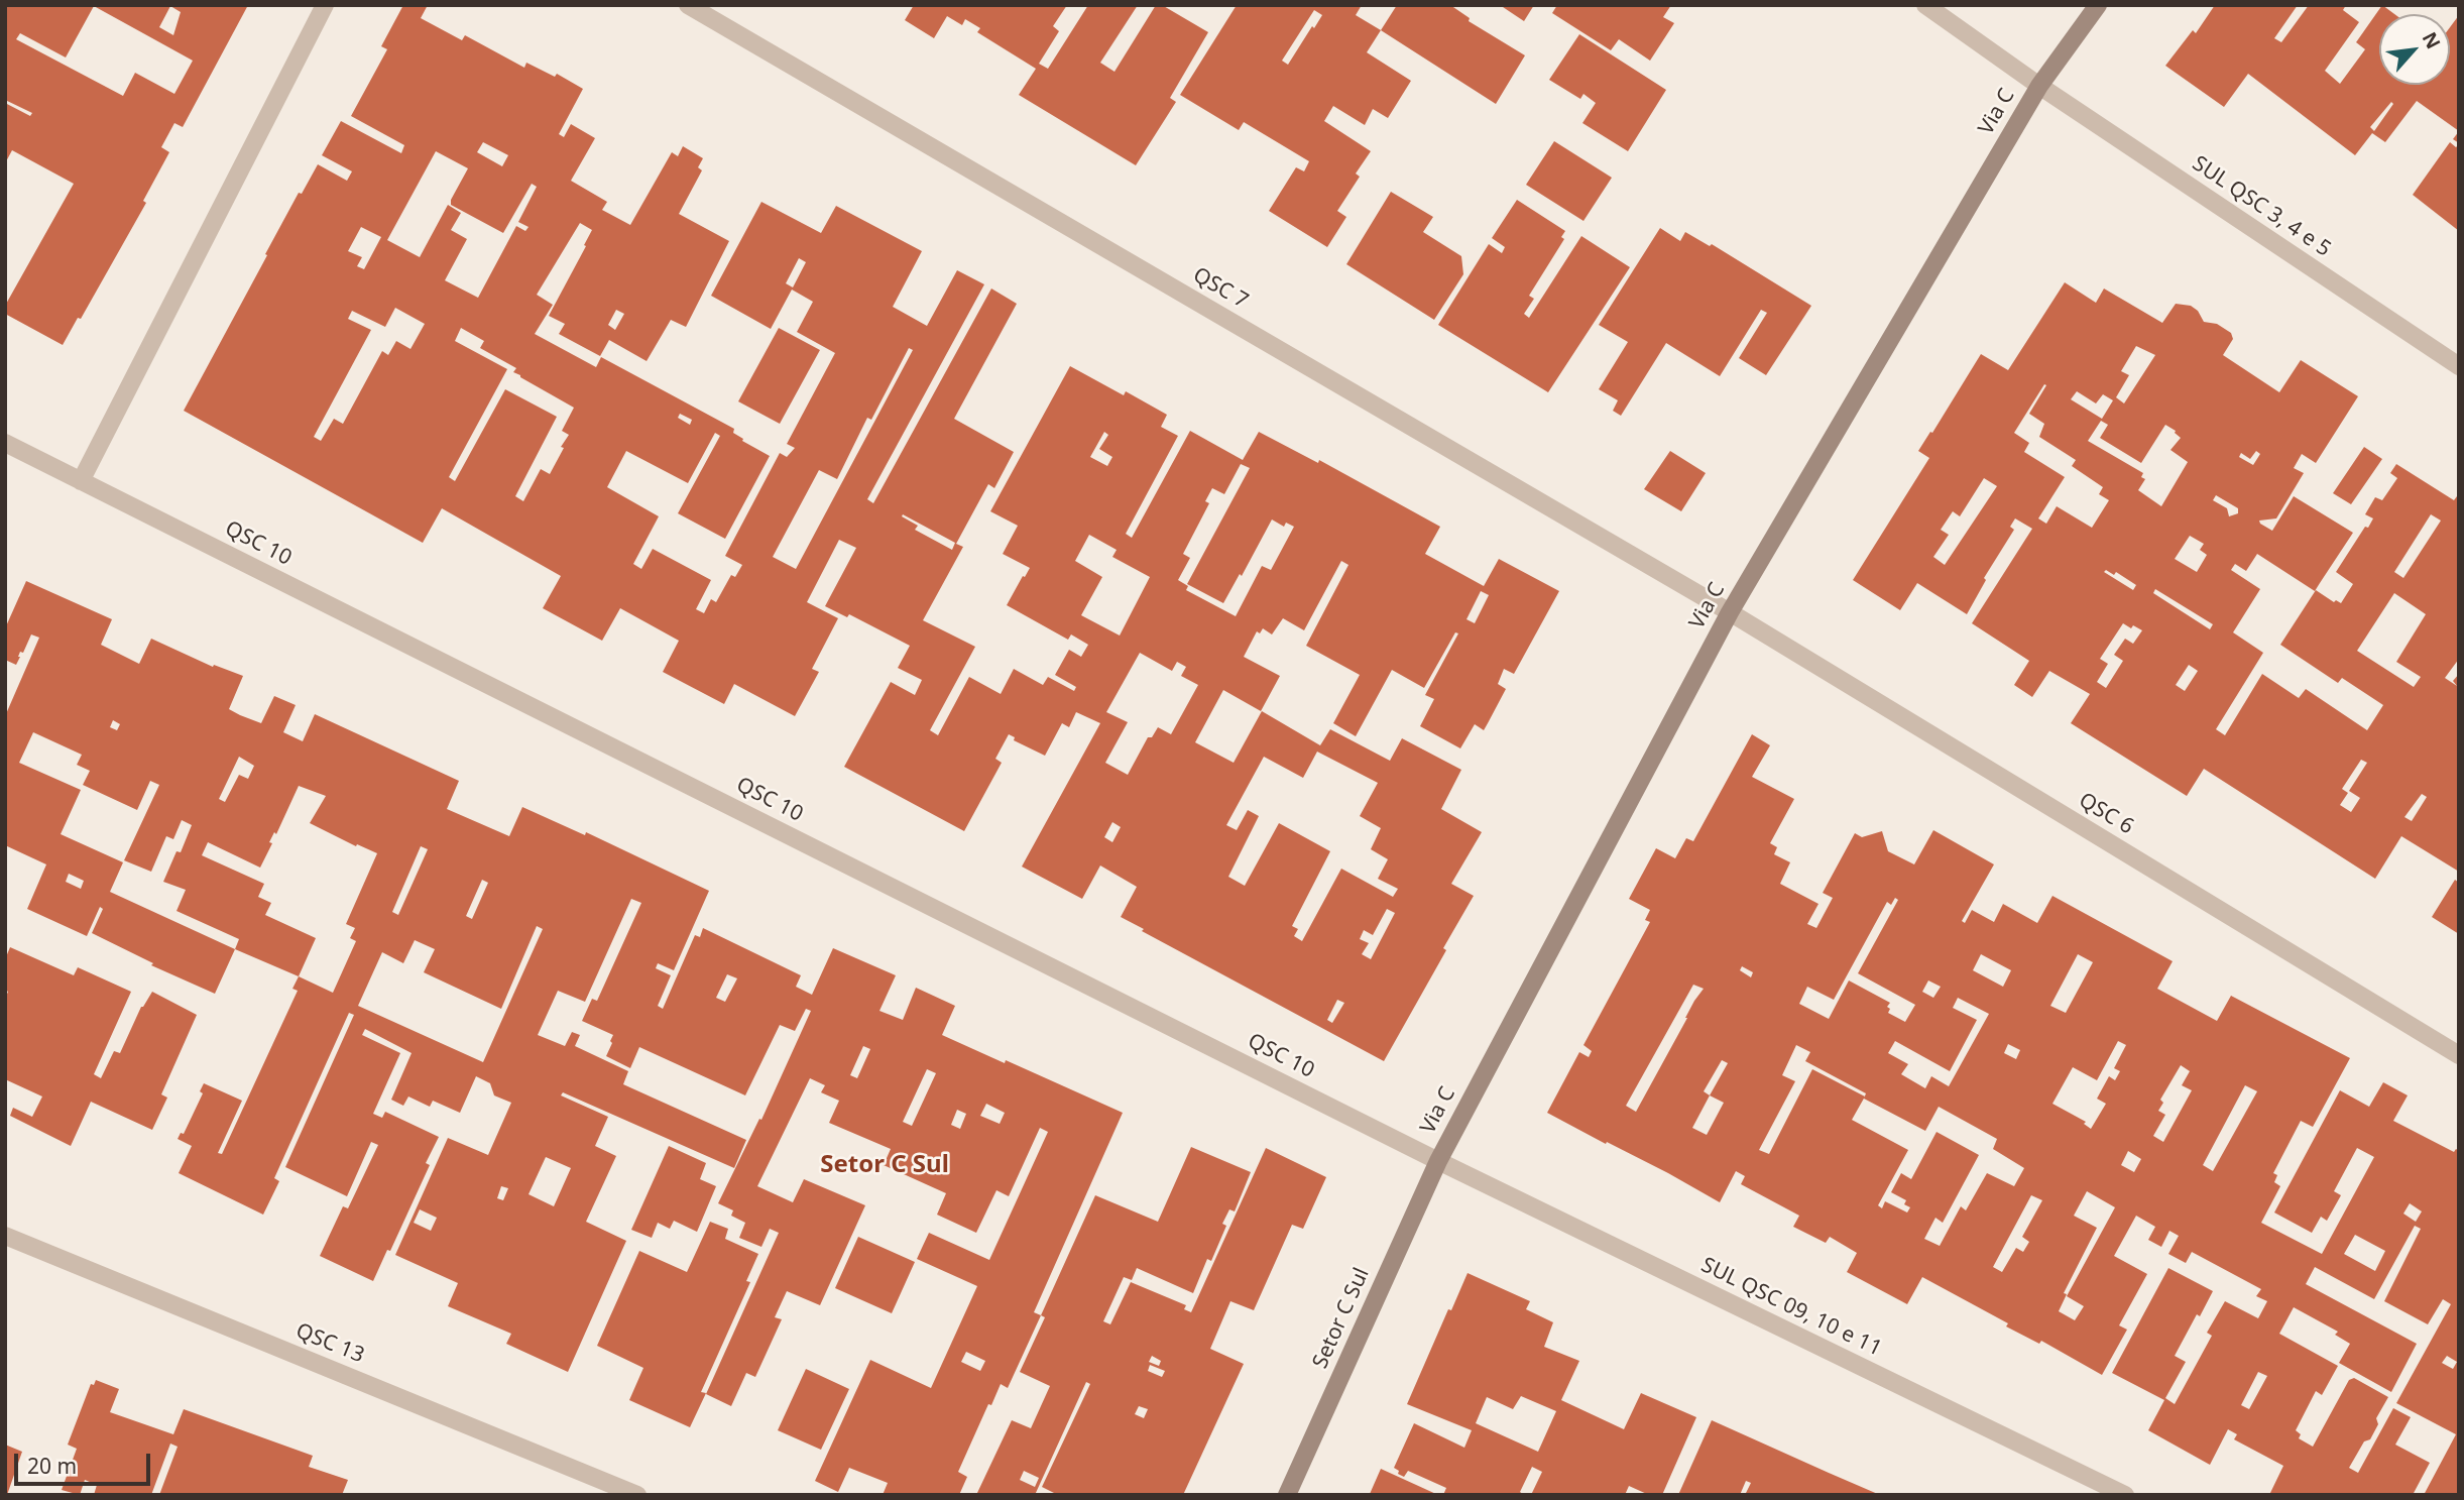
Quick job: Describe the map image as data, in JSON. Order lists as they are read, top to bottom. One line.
{"streets":{"street":["Via C","SUL QSC 3, 4 e 5","QSC 7","QSC 10","QSC 6","SUL QSC 09, 10 e 11","Setor C Sul","QSC 13"]},"crossings":[["Via C","SUL QSC 3, 4 e 5"],["Via C","QSC 7"],["Via C","QSC 10"],["Via C","QSC 6"],["Via C","SUL QSC 09, 10 e 11"],["Via C","Setor C Sul"],["QSC 7","QSC 6"],["QSC 10","SUL QSC 09, 10 e 11"],["QSC 10","Setor C Sul"],["SUL QSC 09, 10 e 11","Setor C Sul"]],"districts":["Setor C Sul"],"scale_bar":"20 m","north":"top right"}
